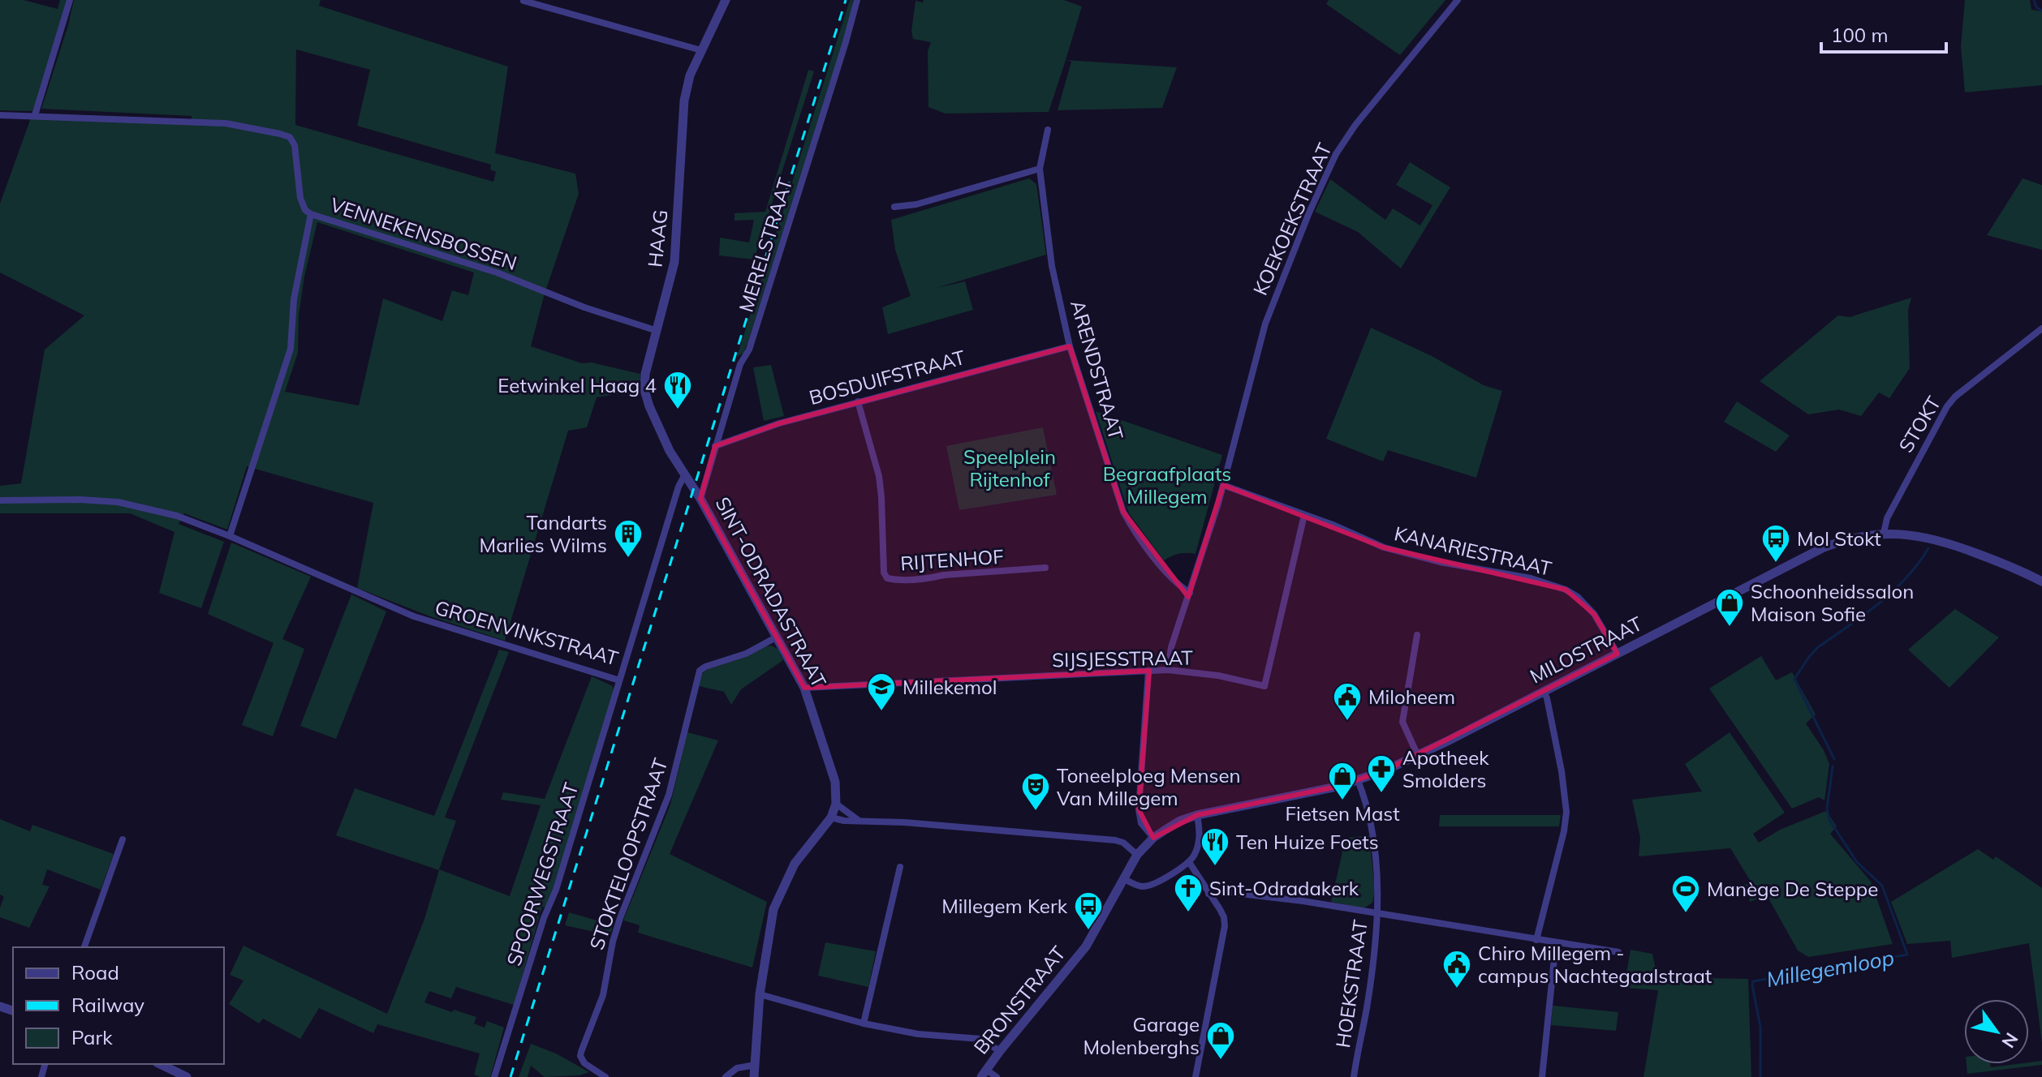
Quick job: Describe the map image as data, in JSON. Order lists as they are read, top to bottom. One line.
{"streets":{"street":["KOEKOEKSTRAAT","VENNEKENSBOSSEN","HAAG","MERELSTRAAT","ARENDSTRAAT","BOSDUIFSTRAAT","STOKT","KANARIESTRAAT","RIJTENHOF","SINT-ODRADASTRAAT","GROENVINKSTRAAT","MILOSTRAAT","SIJSJESSTRAAT","STOKTELOOPSTRAAT","SPOORWEGSTRAAT","HOEKSTRAAT","BRONSTRAAT"]},"crossings":[["KOEKOEKSTRAAT","ARENDSTRAAT"],["KOEKOEKSTRAAT","KANARIESTRAAT"],["KOEKOEKSTRAAT","SIJSJESSTRAAT"],["VENNEKENSBOSSEN","HAAG"],["VENNEKENSBOSSEN","GROENVINKSTRAAT"],["HAAG","SINT-ODRADASTRAAT"],["HAAG","GROENVINKSTRAAT"],["MERELSTRAAT","BOSDUIFSTRAAT"],["MERELSTRAAT","SINT-ODRADASTRAAT"],["ARENDSTRAAT","BOSDUIFSTRAAT"],["BOSDUIFSTRAAT","RIJTENHOF"],["STOKT","MILOSTRAAT"],["KANARIESTRAAT","MILOSTRAAT"],["KANARIESTRAAT","SIJSJESSTRAAT"],["SINT-ODRADASTRAAT","GROENVINKSTRAAT"],["SINT-ODRADASTRAAT","SIJSJESSTRAAT"],["SINT-ODRADASTRAAT","STOKTELOOPSTRAAT"],["GROENVINKSTRAAT","SPOORWEGSTRAAT"],["MILOSTRAAT","HOEKSTRAAT"],["MILOSTRAAT","BRONSTRAAT"]],"water":["Millegemloop"],"parks":["Speelplein Rijtenhof","Begraafplaats Millegem"],"places":{"restaurant":["Eetwinkel Haag 4","Ten Huize Foets"],"building":["Tandarts Marlies Wilms"],"bus stop":["Mol Stokt","Millegem Kerk"],"shop":["Schoonheidssalon Maison Sofie","Fietsen Mast","Garage Molenberghs"],"school or university":["Millekemol"],"public building":["Miloheem","Chiro Millegem - campus Nachtegaalstraat"],"pharmacy":["Apotheek Smolders"],"theatre":["Toneelploeg Mensen Van Millegem"],"church":["Sint-Odradakerk"],"sports":["Manège De Steppe"]},"legend":["Road","Railway","Park"],"scale_bar":"100 m","north":"bottom right"}
